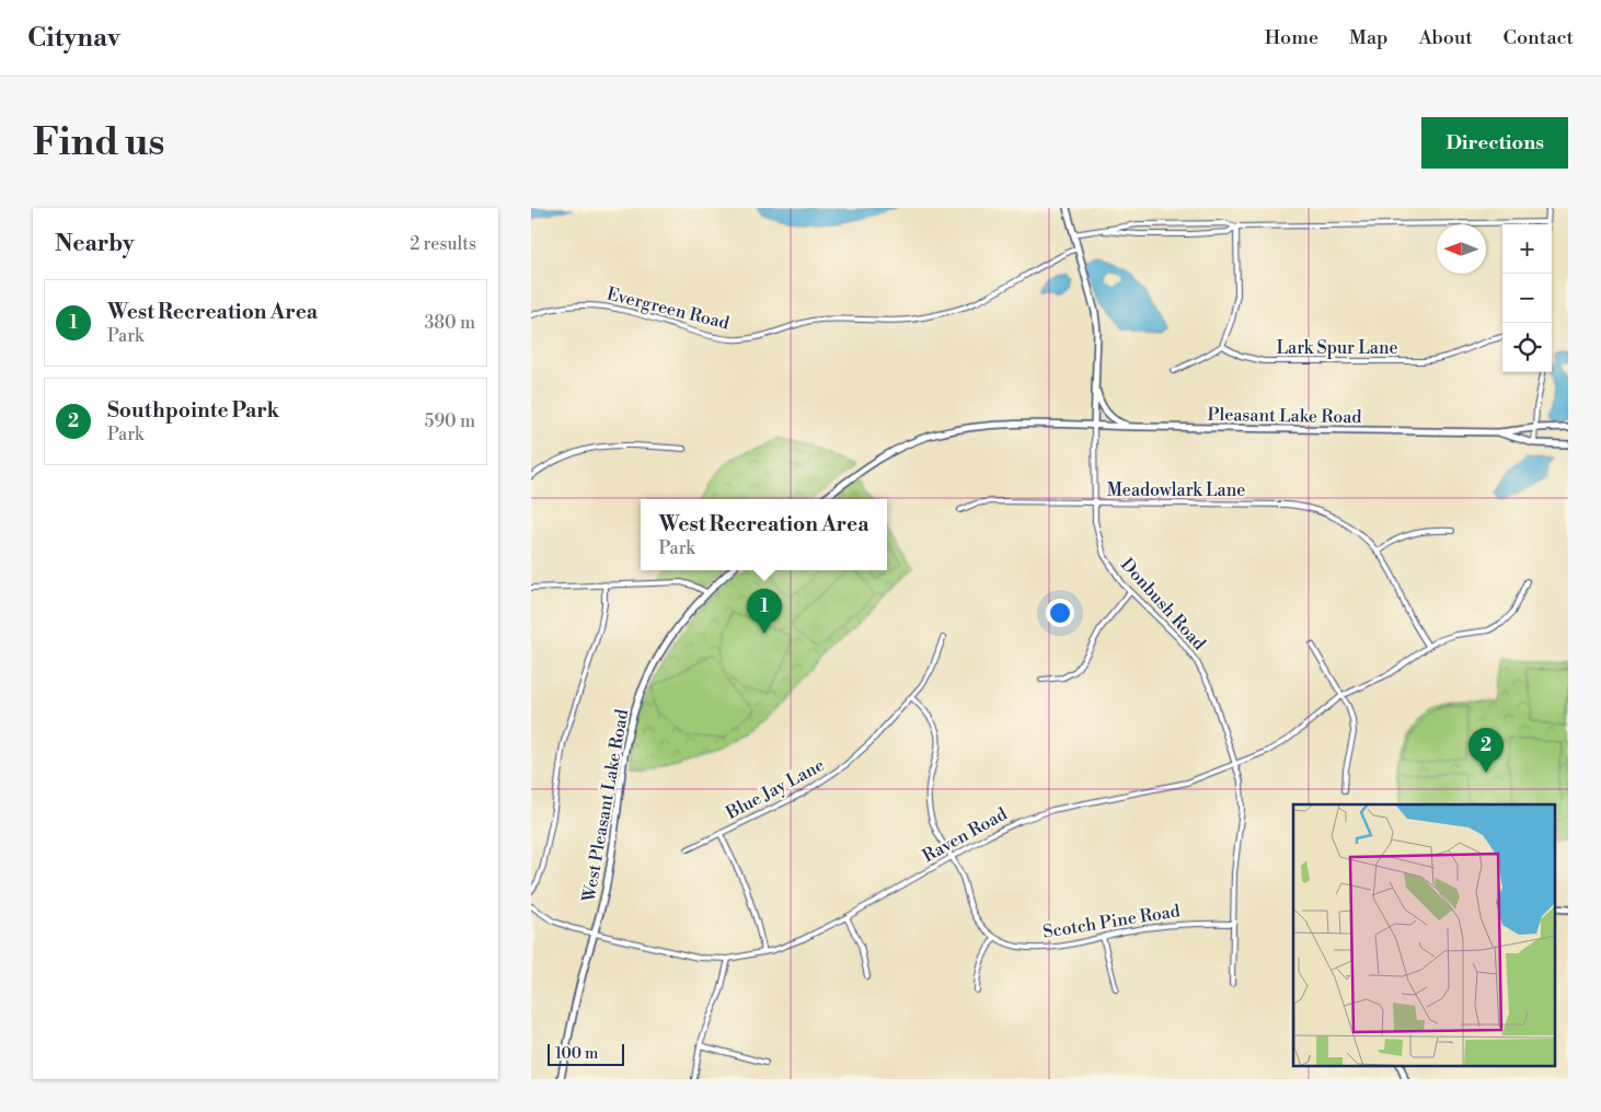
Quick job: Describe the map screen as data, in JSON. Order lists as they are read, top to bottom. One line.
{"streets":{"street":["Evergreen Road","Lark Spur Lane","Pleasant Lake Road","Meadowlark Lane","Donbush Road","Blue Jay Lane","West Pleasant Lake Road","Raven Road","Scotch Pine Road"]},"crossings":[["Pleasant Lake Road","Donbush Road"],["Meadowlark Lane","Donbush Road"],["Meadowlark Lane","Raven Road"],["Donbush Road","Raven Road"],["Blue Jay Lane","Raven Road"],["West Pleasant Lake Road","Raven Road"]],"scale_bar":"100 m","north":"left","page":{"header":"Citynav","nav":["Home","Map","About","Contact"],"buttons":"Directions","title":"Find us","heading":["Nearby","2 results"],"map_buttons":["+","−"],"list":[{"mark":"1","name":"West Recreation Area","note":"Park","value":"380 m"},{"mark":"2","name":"Southpointe Park","note":"Park","value":"590 m"}],"popup":["West Recreation Area","Park"],"pins":["1","2"],"scale":"100 m"}}
